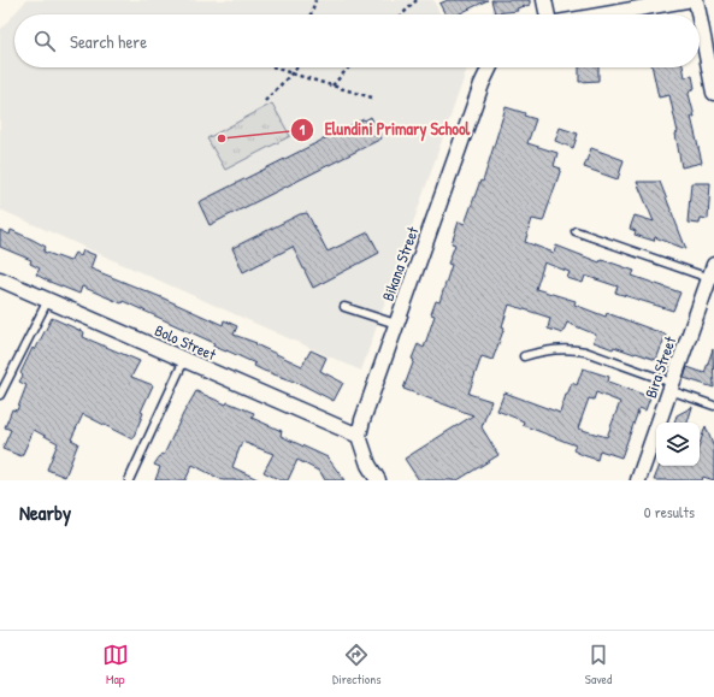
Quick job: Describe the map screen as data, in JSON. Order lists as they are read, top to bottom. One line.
{"streets":{"street":["Bikana Street","Bolo Street","Bira Street"]},"crossings":[["Bikana Street","Bolo Street"]],"places":["Elundini Primary School"],"page":{"search":"Search here","heading":["Nearby","0 results"],"nav":["Map","Directions","Saved"]}}
